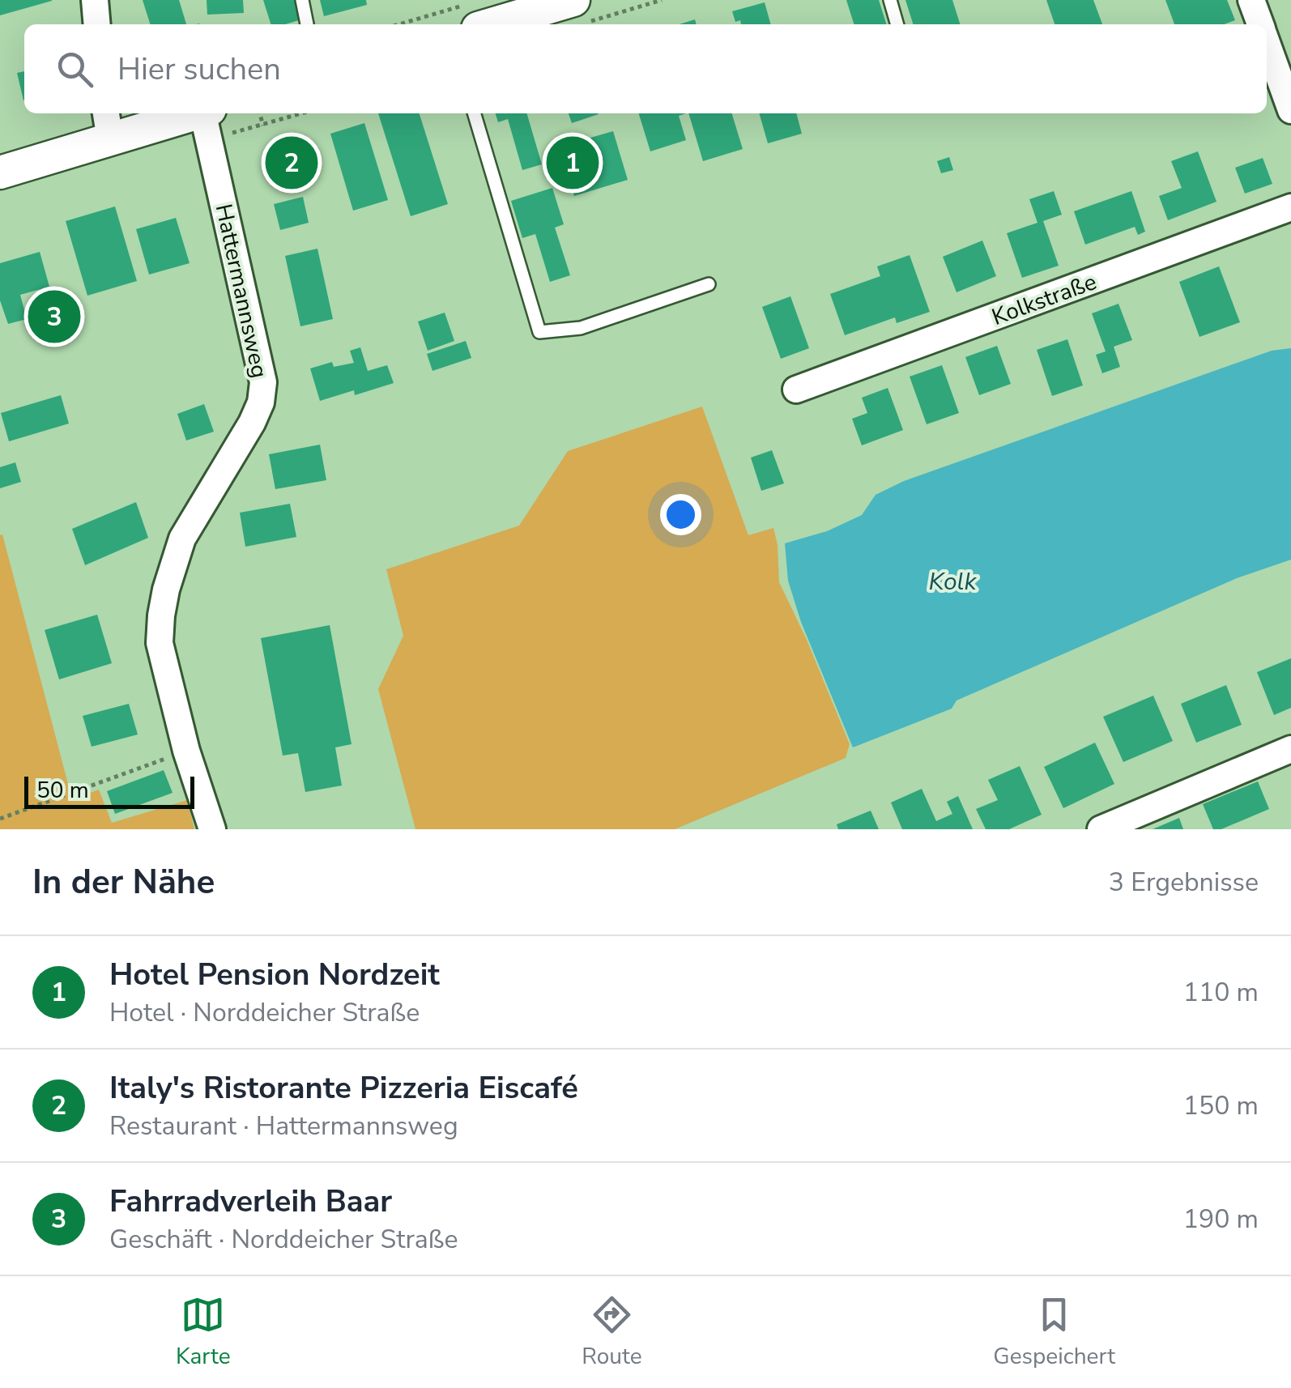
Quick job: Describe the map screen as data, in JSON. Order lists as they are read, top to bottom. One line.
{"streets":{"street":["Hattermannsweg","Kolkstraße"]},"water":["Kolk"],"scale_bar":"50 m","page":{"search":"Hier suchen","pins":["1","2","3"],"scale":"50 m","heading":["In der Nähe","3 Ergebnisse"],"list":[{"mark":"1","name":"Hotel Pension Nordzeit","note":"Hotel · Norddeicher Straße","value":"110 m"},{"mark":"2","name":"Italy's Ristorante Pizzeria Eiscafé","note":"Restaurant · Hattermannsweg","value":"150 m"},{"mark":"3","name":"Fahrradverleih Baar","note":"Geschäft · Norddeicher Straße","value":"190 m"}],"nav":["Karte","Route","Gespeichert"]}}
